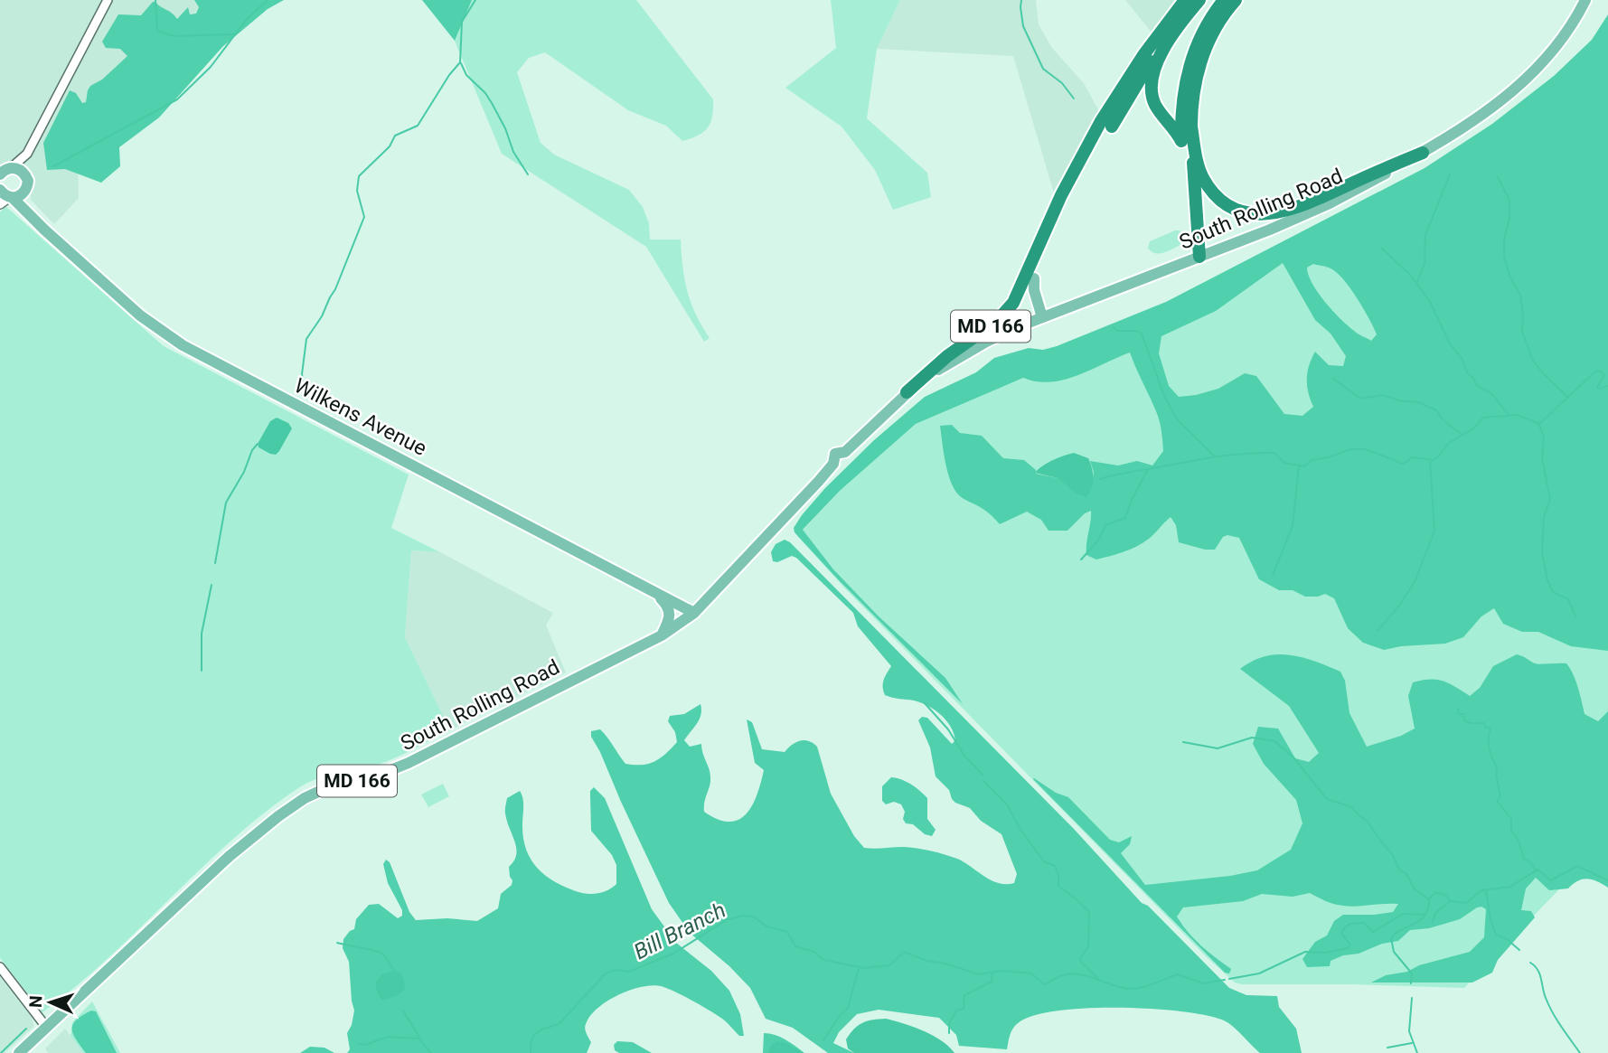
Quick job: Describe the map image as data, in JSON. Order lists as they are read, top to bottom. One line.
{"streets":{"highway":["MD 166"],"main road":["South Rolling Road","Wilkens Avenue"]},"crossings":[["South Rolling Road","MD 166"],["South Rolling Road","Wilkens Avenue"]],"water":["Bill Branch"],"north":"left"}
